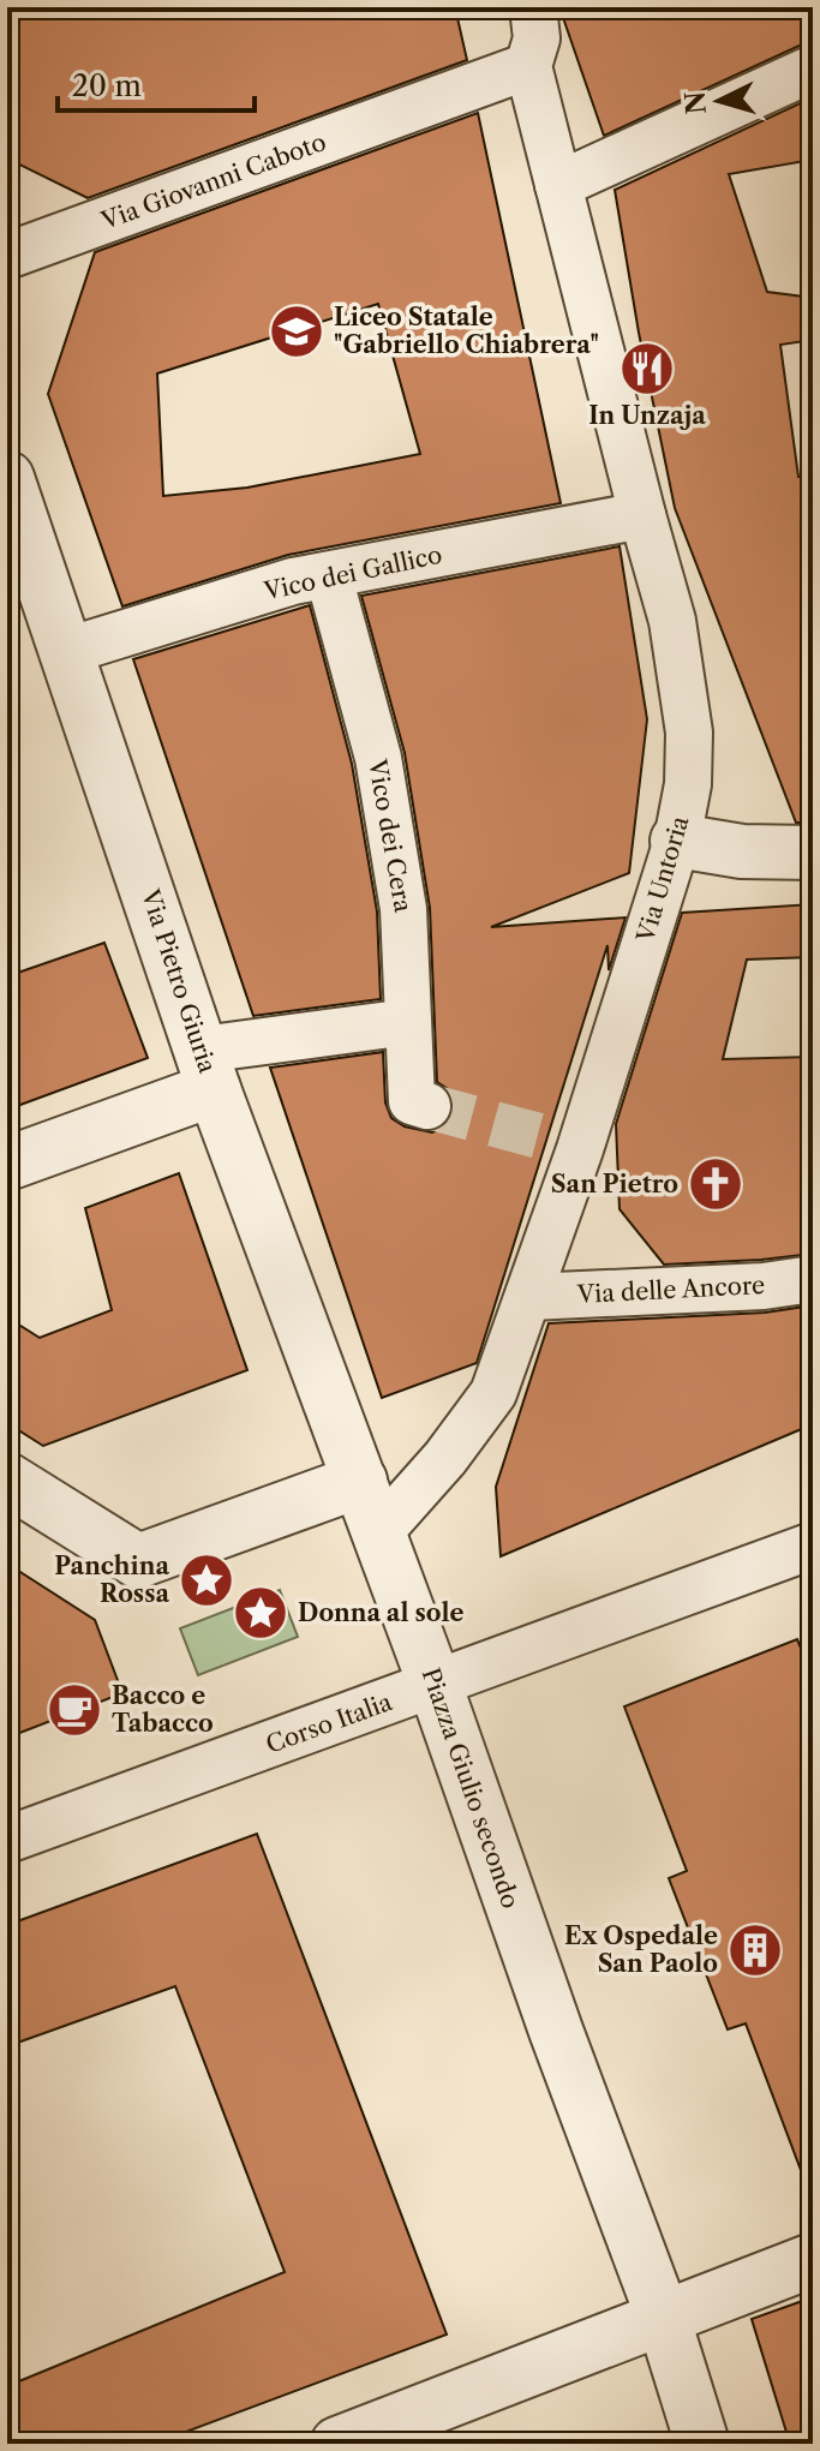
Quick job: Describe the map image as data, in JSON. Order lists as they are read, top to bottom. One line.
{"streets":{"street":["Via Giovanni Caboto","Vico dei Gallico","Vico dei Cera","Via Untoria","Via Pietro Giuria","Via delle Ancore","Corso Italia","Piazza Giulio secondo"]},"crossings":[["Via Giovanni Caboto","Via Untoria"],["Vico dei Gallico","Vico dei Cera"],["Vico dei Gallico","Via Untoria"],["Vico dei Gallico","Via Pietro Giuria"],["Via Untoria","Via delle Ancore"],["Via Untoria","Piazza Giulio secondo"],["Via Pietro Giuria","Piazza Giulio secondo"],["Corso Italia","Piazza Giulio secondo"]],"places":{"school or university":["Liceo Statale \"Gabriello Chiabrera\""],"restaurant":["In Unzaja"],"church":["San Pietro"],"place":["Panchina Rossa","Donna al sole"],"cafe":["Bacco e Tabacco"],"building":["Ex Ospedale San Paolo"]},"scale_bar":"20 m","north":"left"}
